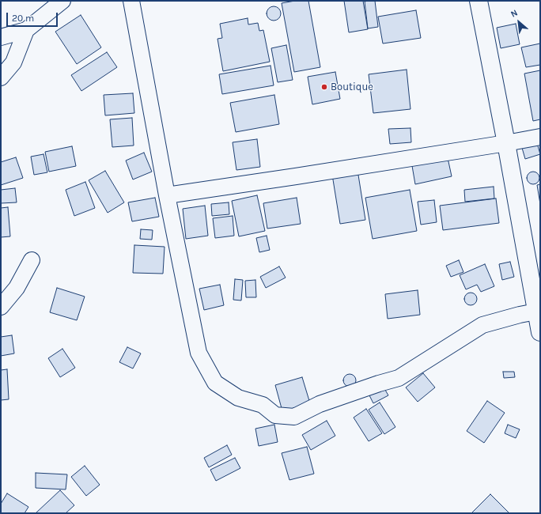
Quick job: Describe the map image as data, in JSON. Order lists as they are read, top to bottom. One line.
{"places":["Boutique"],"scale_bar":"20 m","north":"top left"}
